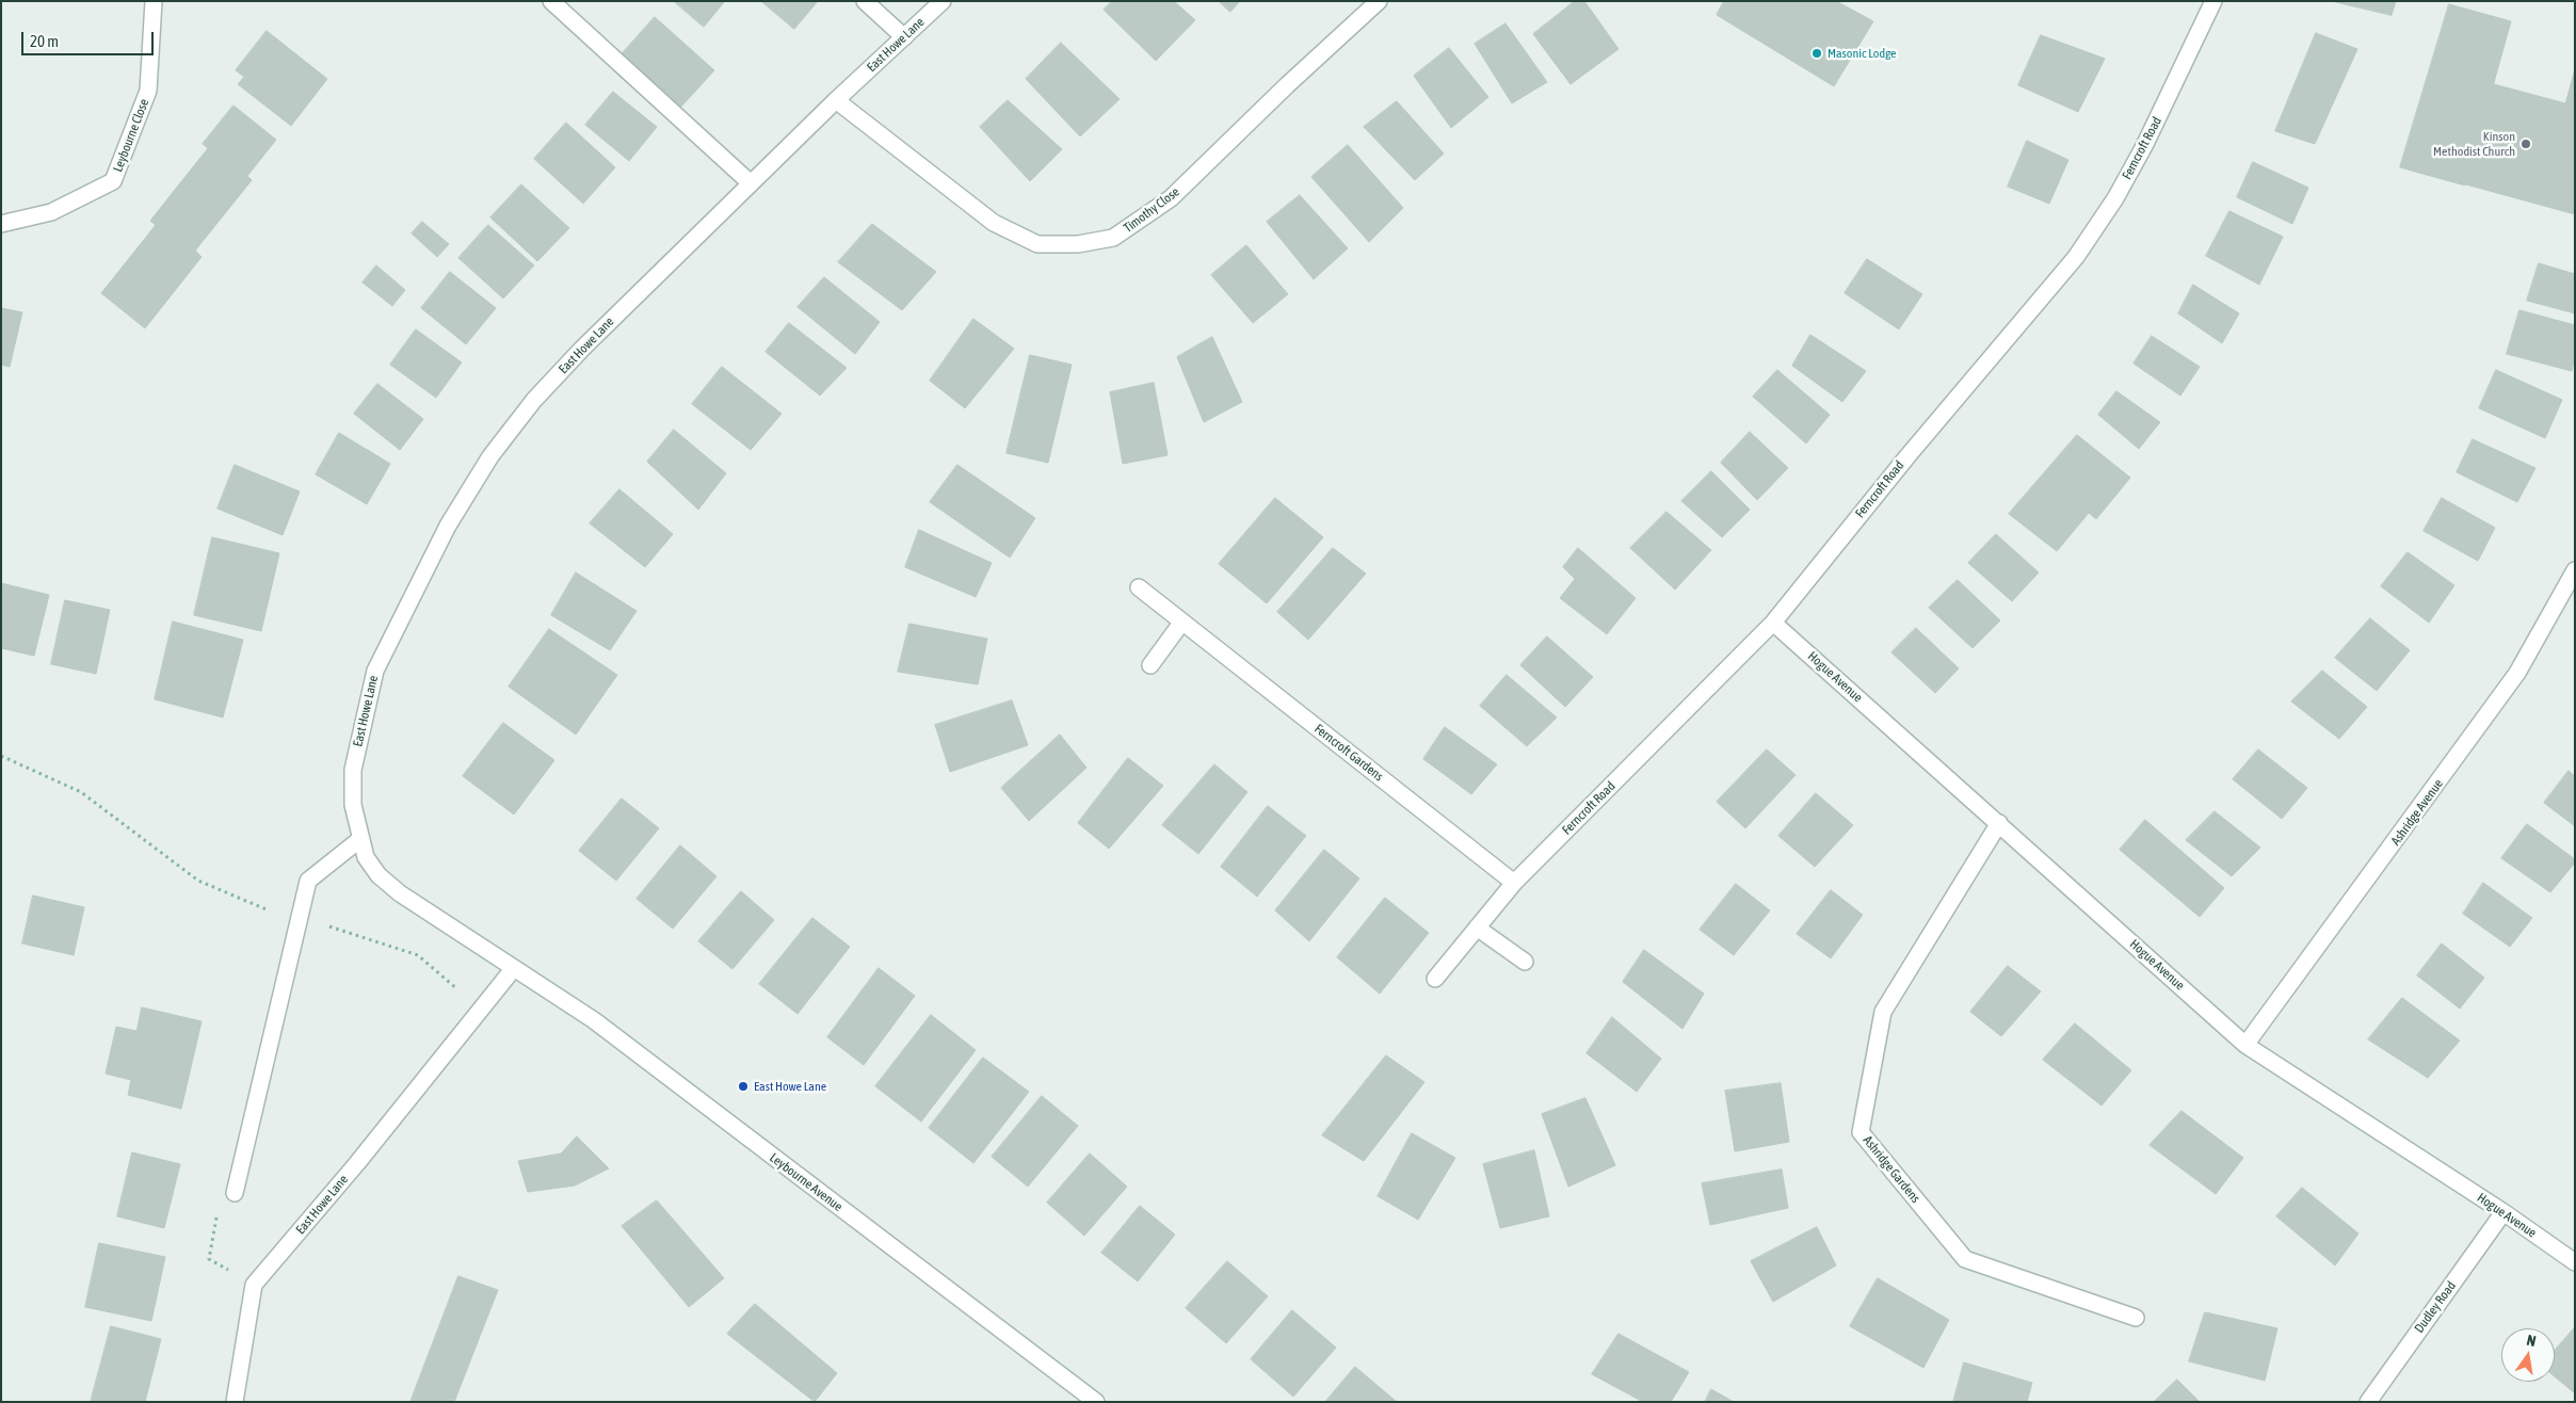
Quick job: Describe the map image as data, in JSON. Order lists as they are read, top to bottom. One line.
{"streets":{"street":["East Howe Lane","Leybourne Close","Ferncroft Road","Timothy Close","Hogue Avenue","Ferncroft Gardens","Ashridge Avenue","Ashridge Gardens","Leybourne Avenue","Dudley Road"]},"crossings":[["East Howe Lane","Timothy Close"],["East Howe Lane","Leybourne Avenue"],["Ferncroft Road","Hogue Avenue"],["Ferncroft Road","Ferncroft Gardens"],["Hogue Avenue","Ashridge Avenue"],["Hogue Avenue","Ashridge Gardens"],["Hogue Avenue","Dudley Road"]],"places":["Masonic Lodge","Kinson Methodist Church","East Howe Lane"],"scale_bar":"20 m","north":"top"}
